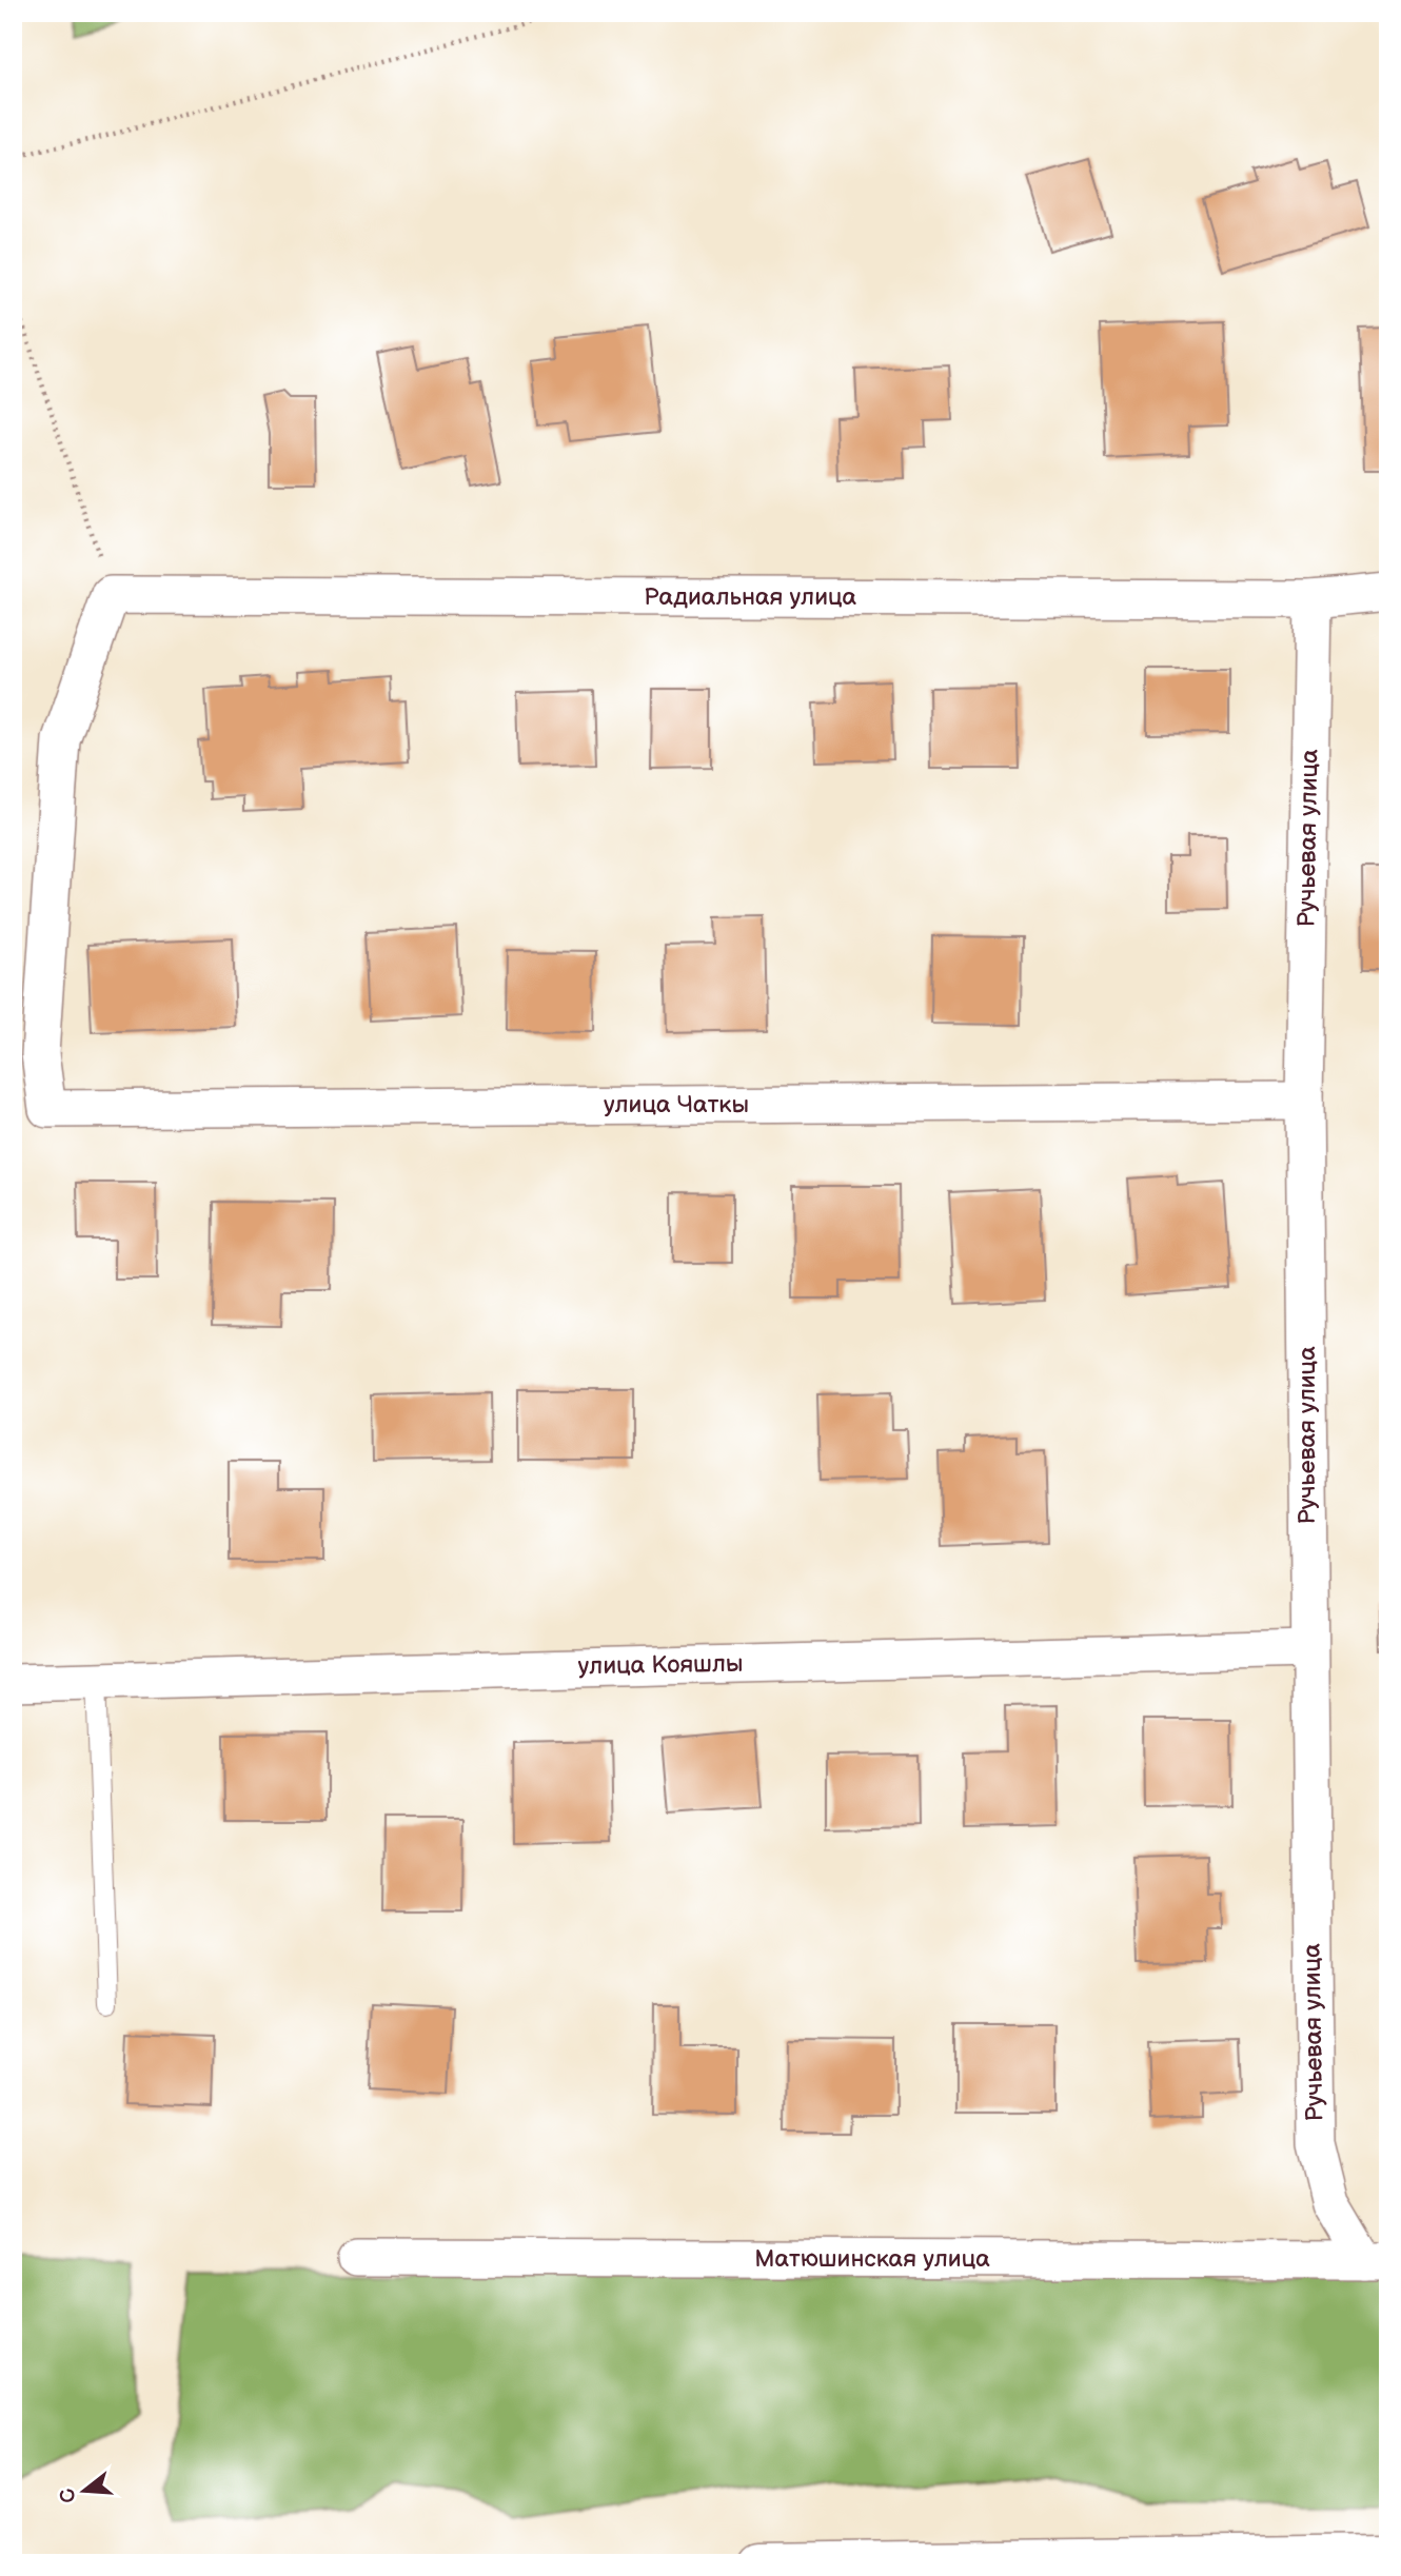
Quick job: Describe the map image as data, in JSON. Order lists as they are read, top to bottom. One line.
{"streets":{"street":["Радиальная улица","Ручьевая улица","улица Чаткы","улица Кояшлы","Матюшинская улица"]},"crossings":[["Радиальная улица","Ручьевая улица"],["Радиальная улица","улица Чаткы"],["Ручьевая улица","улица Чаткы"],["Ручьевая улица","улица Кояшлы"],["Ручьевая улица","Матюшинская улица"]],"north":"left"}
